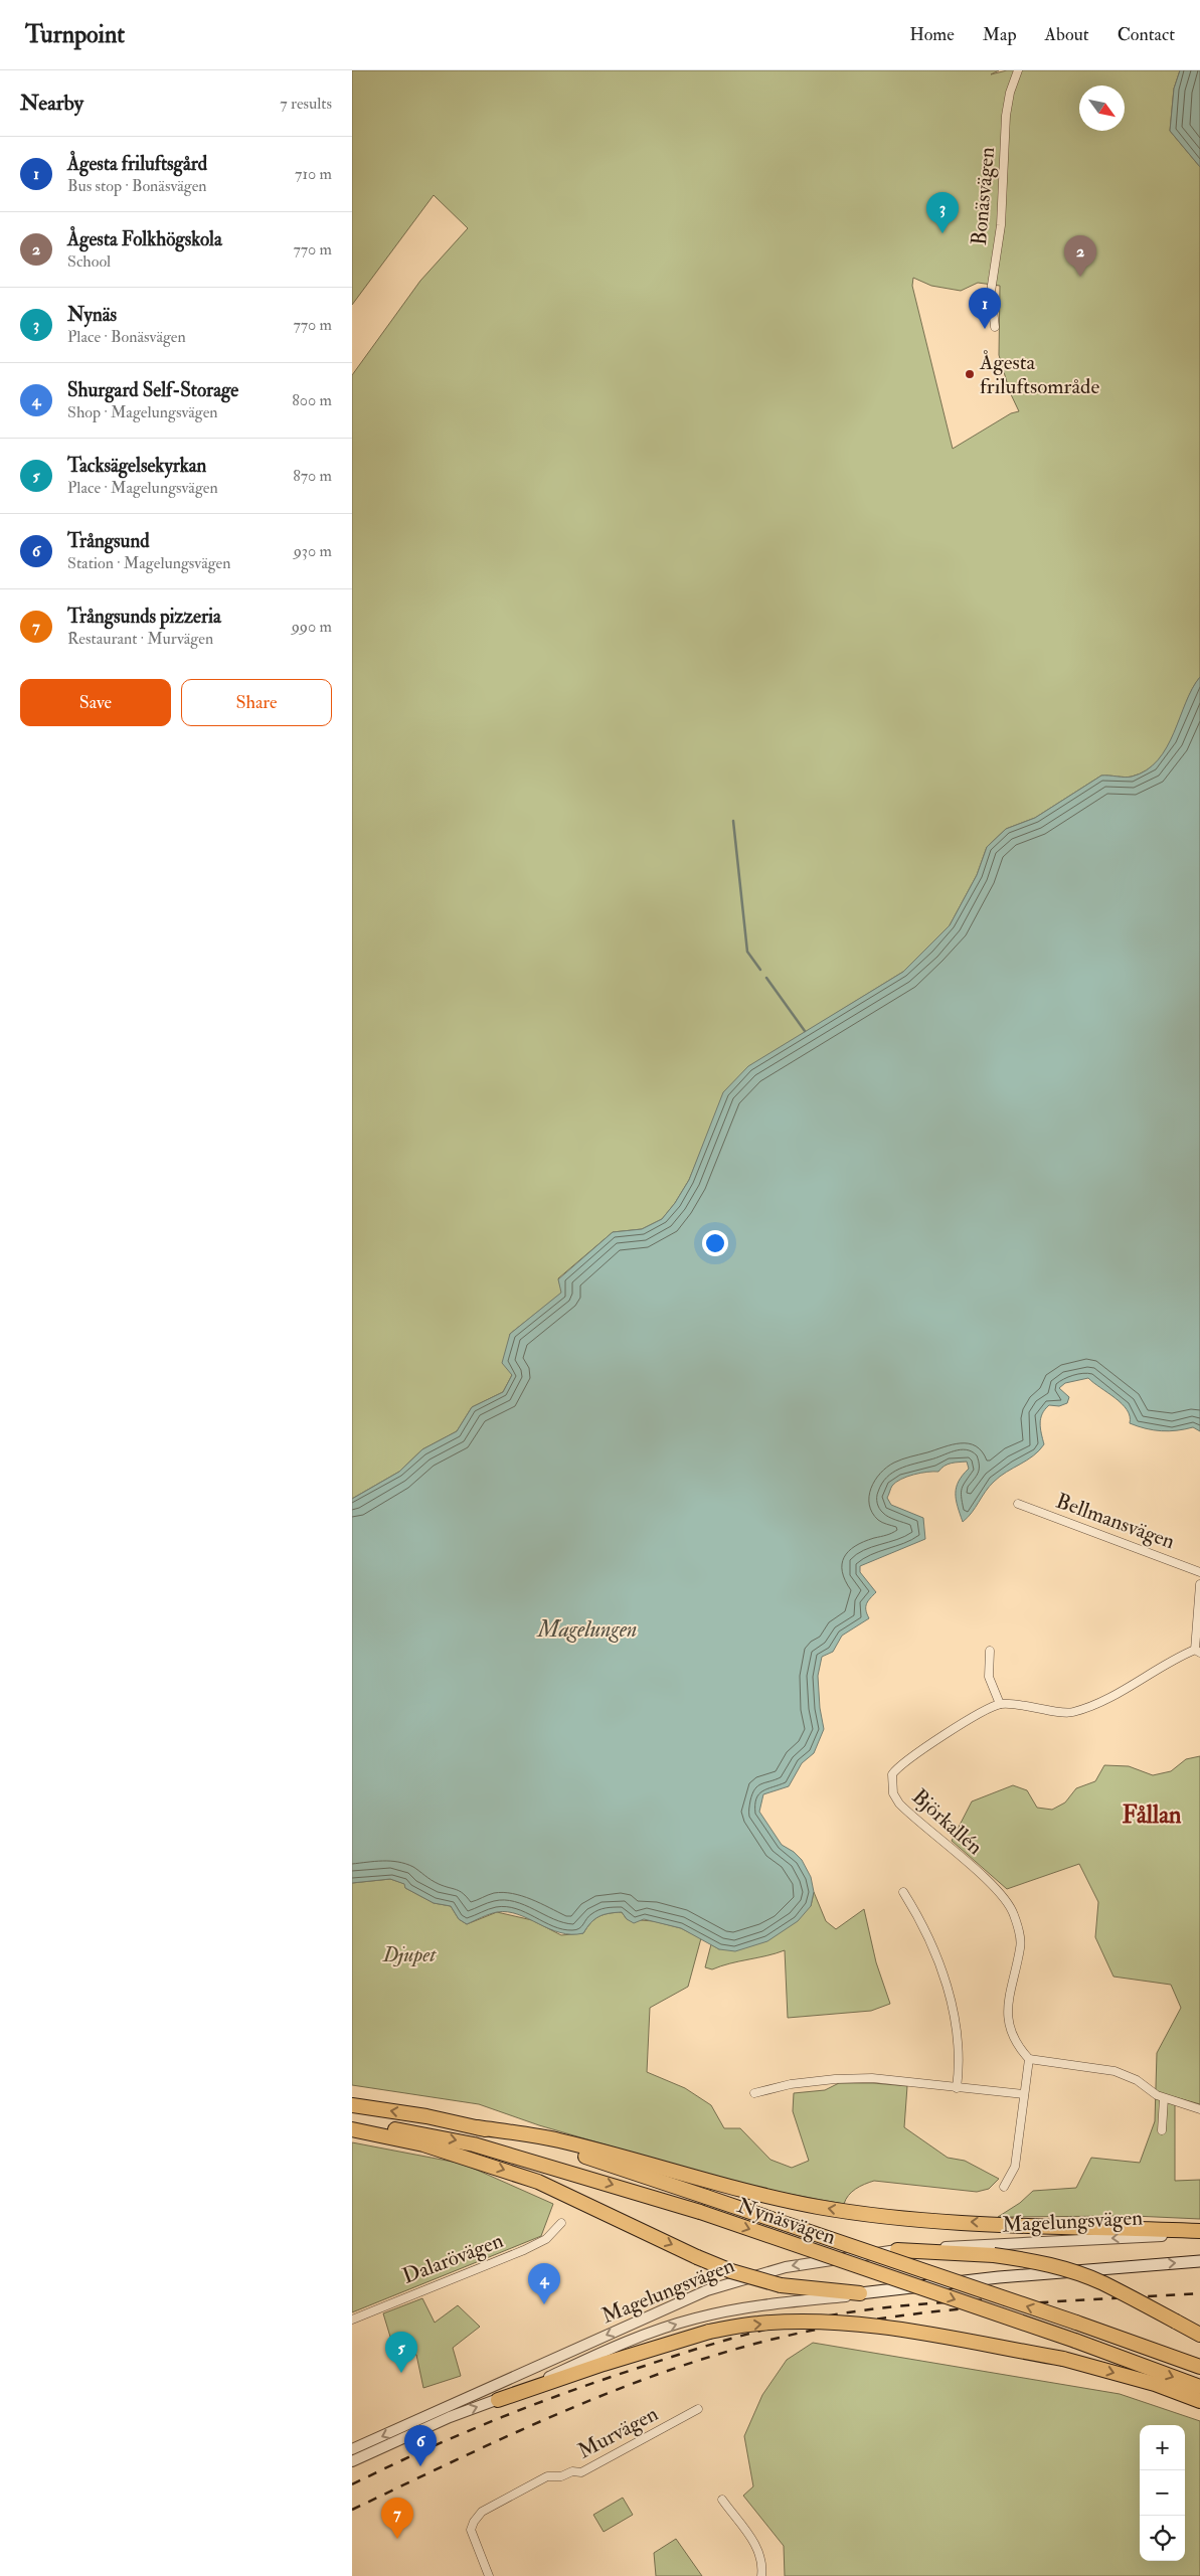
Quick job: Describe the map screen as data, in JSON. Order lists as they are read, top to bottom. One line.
{"streets":{"highway":["Nynäsvägen"],"main road":["Magelungsvägen"],"street":["Bonäsvägen","Bellmansvägen","Björkallén","Dalarövägen","Murvägen"]},"districts":["Fållan"],"water":["Magelungen"],"parks":["Djupet"],"places":["Ågesta friluftsområde"],"north":"bottom right","page":{"header":"Turnpoint","nav":["Home","Map","About","Contact"],"heading":["Nearby","7 results"],"list":[{"mark":"1","name":"Ågesta friluftsgård","note":"Bus stop · Bonäsvägen","value":"710 m"},{"mark":"2","name":"Ågesta Folkhögskola","note":"School","value":"770 m"},{"mark":"3","name":"Nynäs","note":"Place · Bonäsvägen","value":"770 m"},{"mark":"4","name":"Shurgard Self-Storage","note":"Shop · Magelungsvägen","value":"800 m"},{"mark":"5","name":"Tacksägelsekyrkan","note":"Place · Magelungsvägen","value":"870 m"},{"mark":"6","name":"Trångsund","note":"Station · Magelungsvägen","value":"930 m"},{"mark":"7","name":"Trångsunds pizzeria","note":"Restaurant · Murvägen","value":"990 m"}],"pins":["3","2","1","4","5","6","7"],"buttons":["Save","Share"],"map_buttons":["+","−"]}}
